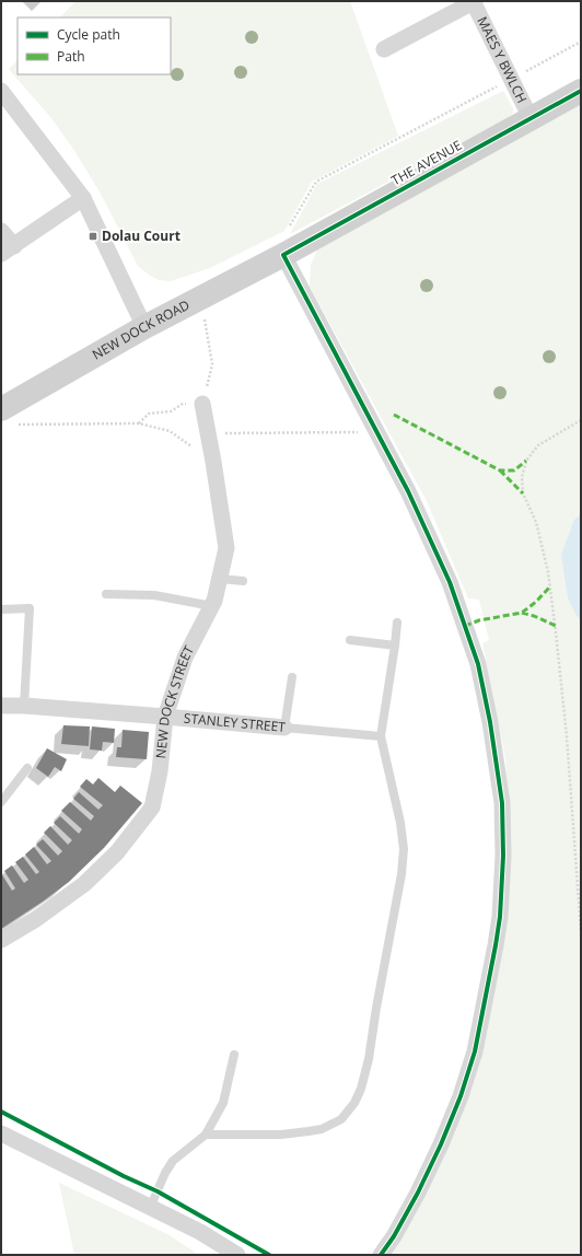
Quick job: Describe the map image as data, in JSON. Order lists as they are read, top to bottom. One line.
{"streets":{"main road":["THE AVENUE","NEW DOCK ROAD"],"street":["MAES Y BWLCH","NEW DOCK STREET","STANLEY STREET"]},"crossings":[["MAES Y BWLCH","THE AVENUE"],["THE AVENUE","NEW DOCK ROAD"],["NEW DOCK STREET","STANLEY STREET"]],"places":{"transit":["Dolau Court"]},"legend":["Cycle path","Path"]}
